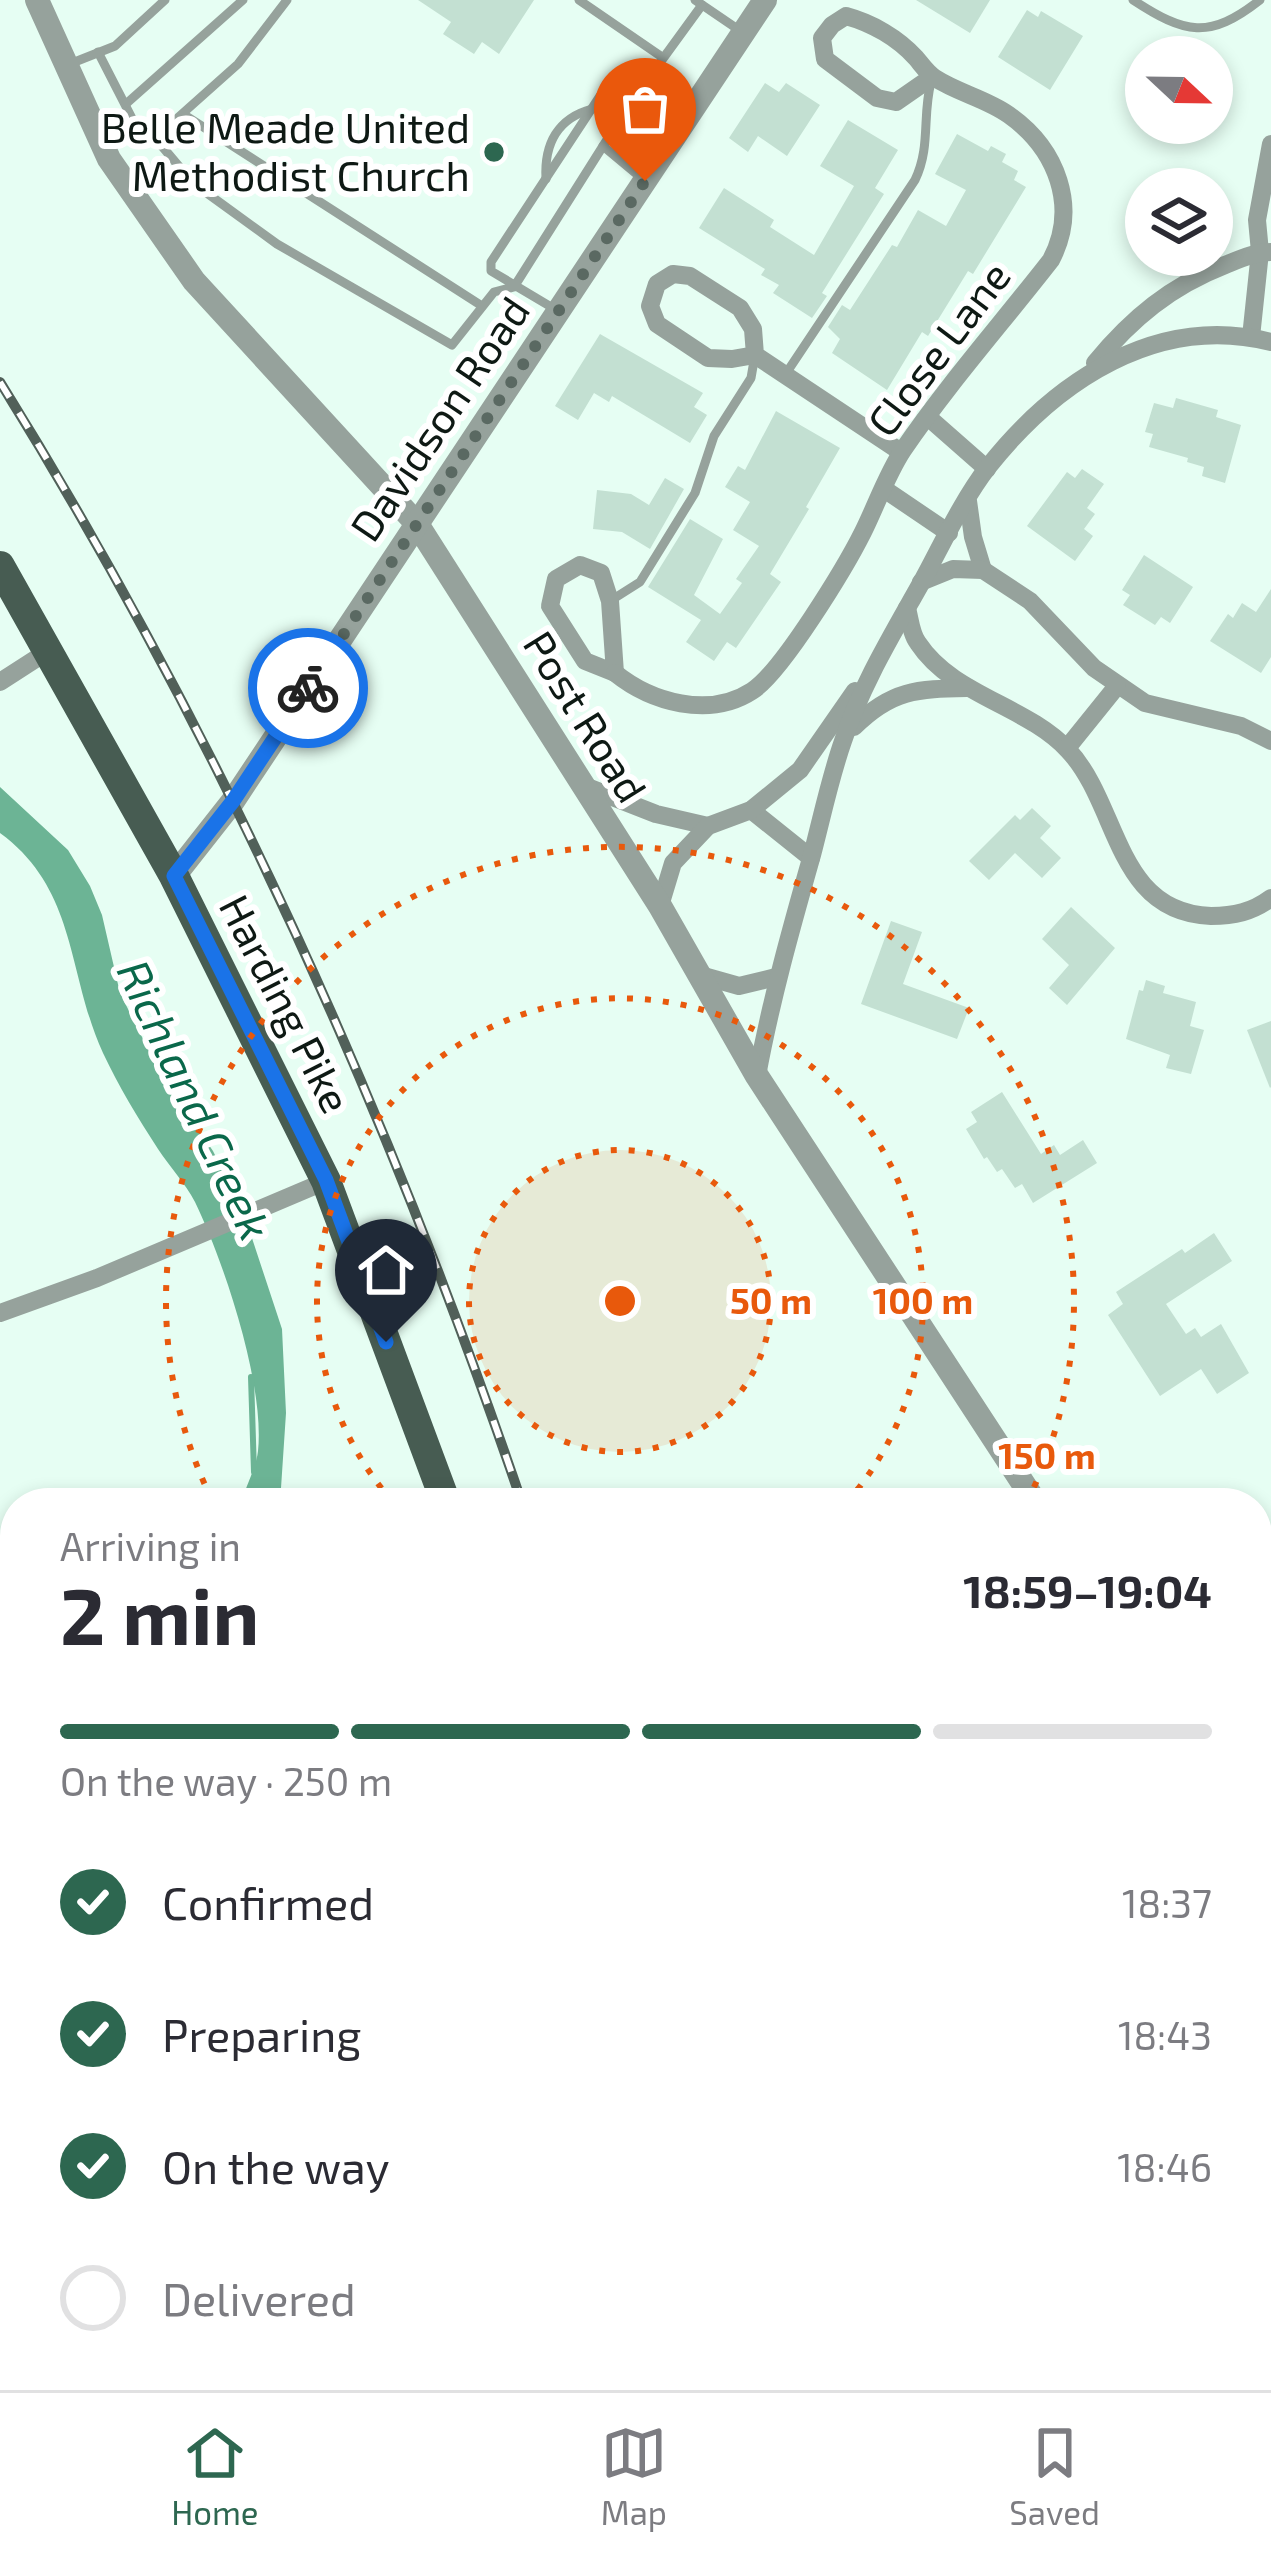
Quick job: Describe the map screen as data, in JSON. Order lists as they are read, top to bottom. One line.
{"streets":{"main road":["Harding Pike"],"street":["Close Lane","Davidson Road","Post Road"]},"crossings":[["Davidson Road","Post Road"],["Davidson Road","Harding Pike"]],"water":["Richland Creek"],"places":["Belle Meade United Methodist Church"],"north":"right","page":{"heading":["2 min","Arriving in","18:59–19:04"],"bar":"On the way · 250 m","list":[["Confirmed","18:37"],["Preparing","18:43"],["On the way","18:46"],"Delivered"],"tabs":["Home","Map","Saved"]},"rings":["50 m","100 m","150 m"]}
